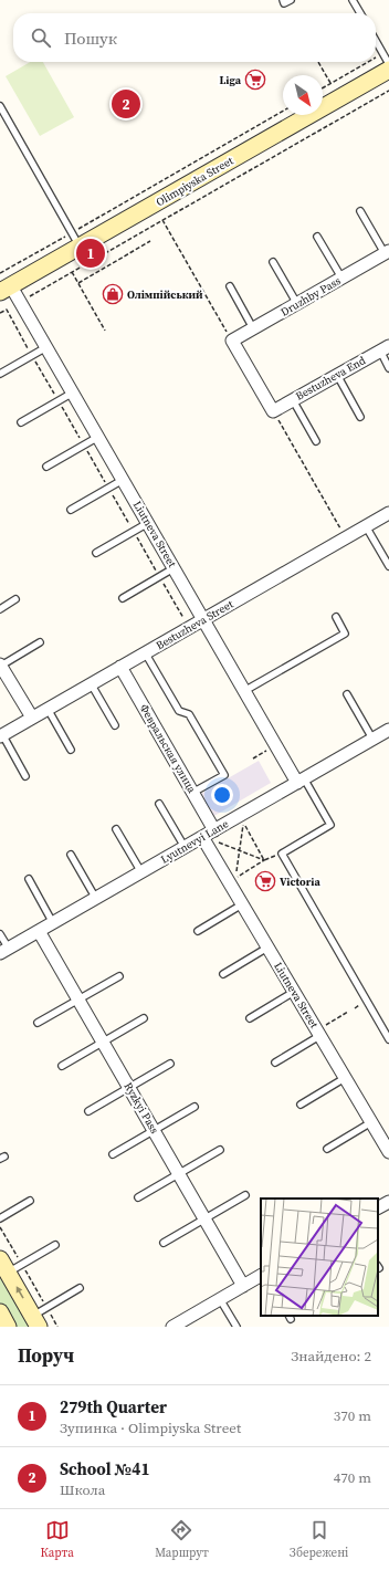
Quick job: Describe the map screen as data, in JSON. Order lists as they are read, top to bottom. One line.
{"streets":{"main road":["Olimpiyska Street"],"street":["Druzhby Pass","Bestuzheva End","Liutneva Street","Bestuzheva Street","Февральская улица","Lyutnevyi Lane","Ryzkyi Pass"]},"crossings":[["Olimpiyska Street","Liutneva Street"],["Liutneva Street","Bestuzheva Street"],["Liutneva Street","Февральская улица"],["Liutneva Street","Lyutnevyi Lane"],["Bestuzheva Street","Февральская улица"],["Февральская улица","Lyutnevyi Lane"],["Lyutnevyi Lane","Ryzkyi Pass"]],"places":{"supermarket":["Liga","Victoria"],"shop":["Олімпійський"]},"north":"bottom right","page":{"search":"Пошук","pins":["2","1"],"heading":["Поруч","Знайдено: 2"],"list":[{"mark":"1","name":"279th Quarter","note":"Зупинка · Olimpiyska Street","value":"370 m"},{"mark":"2","name":"School №41","note":"Школа","value":"470 m"}],"nav":["Карта","Маршрут","Збережені"]}}
